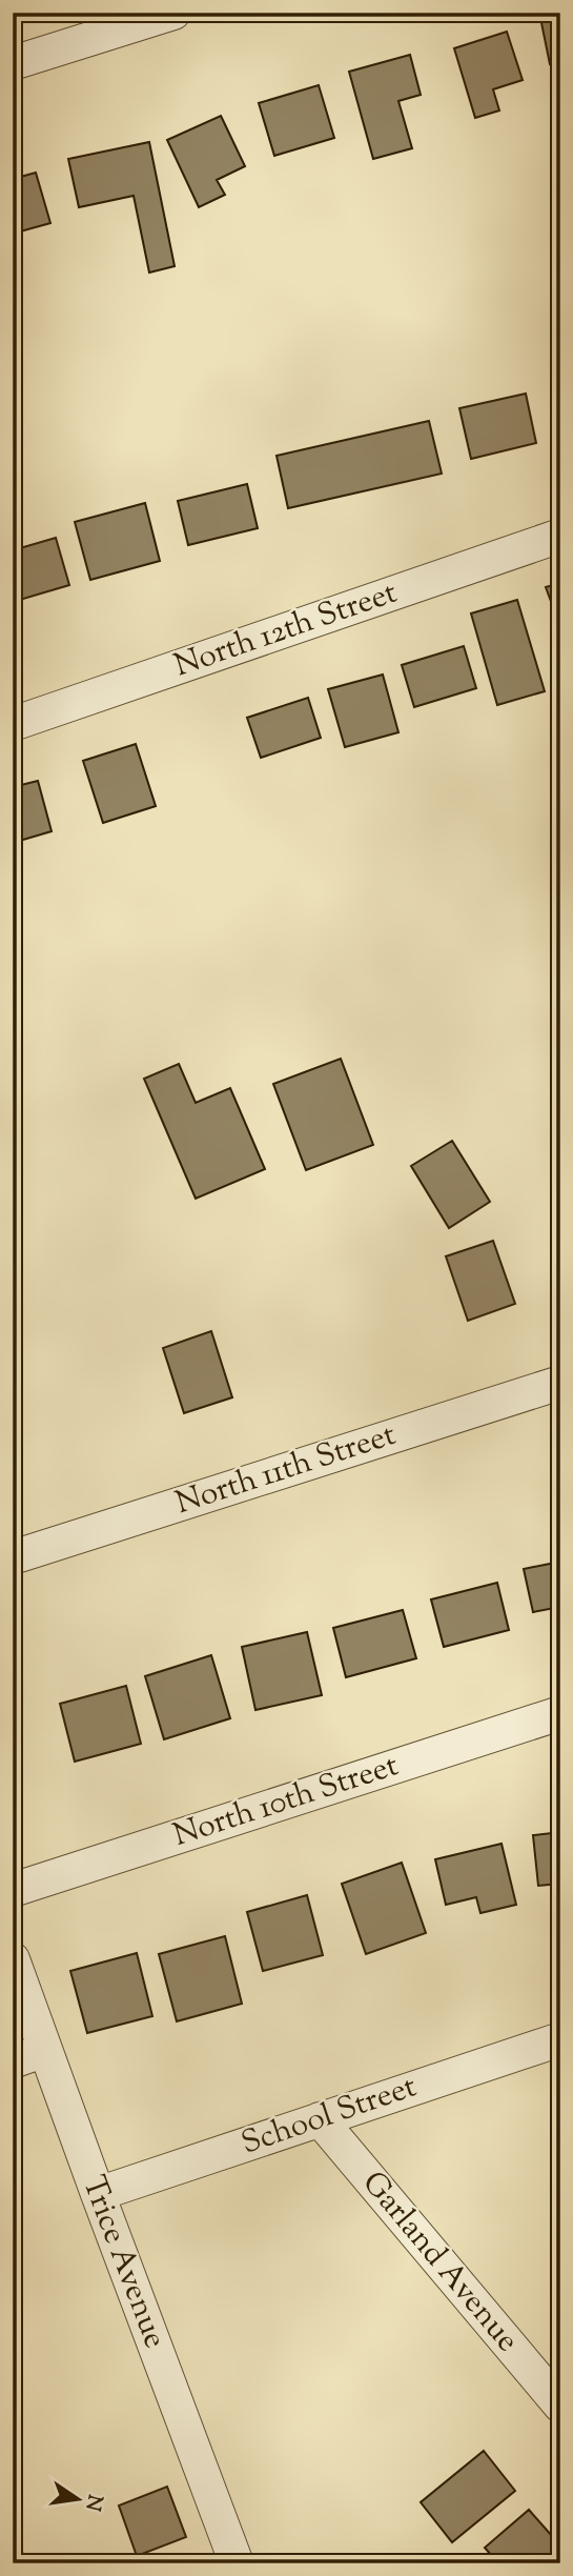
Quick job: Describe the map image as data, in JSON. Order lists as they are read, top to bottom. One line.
{"streets":{"street":["North 12th Street","North 11th Street","North 10th Street","School Street","Trice Avenue","Garland Avenue"]},"crossings":[["School Street","Trice Avenue"],["School Street","Garland Avenue"]],"north":"right"}
